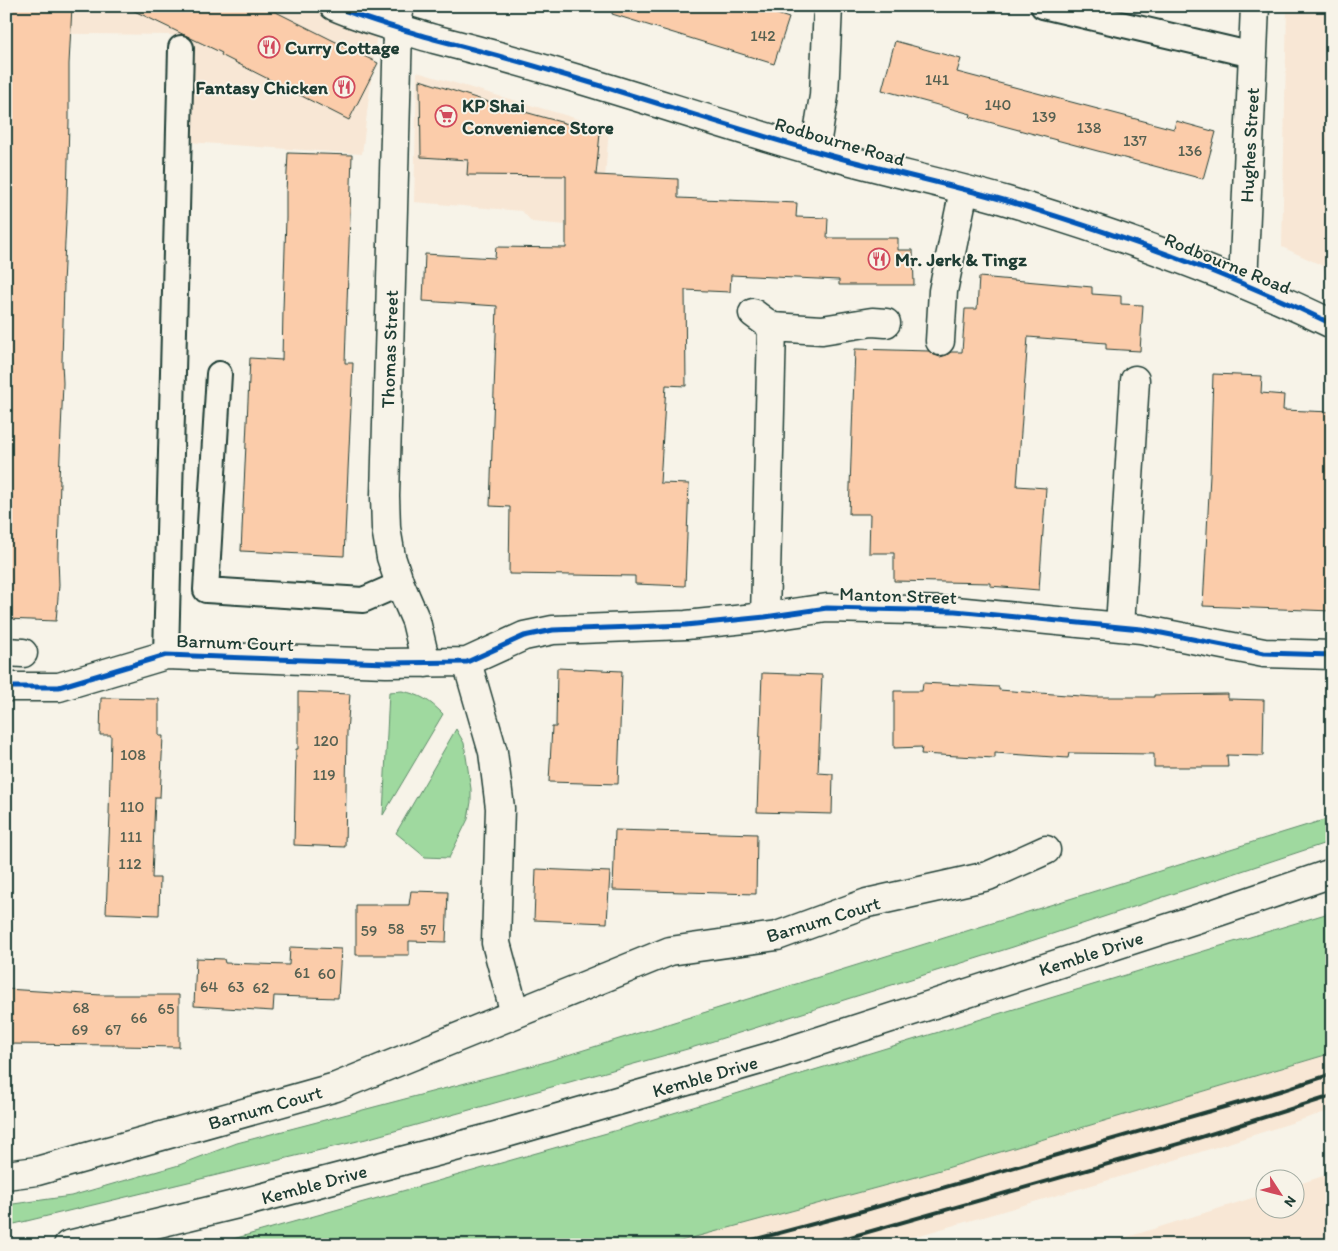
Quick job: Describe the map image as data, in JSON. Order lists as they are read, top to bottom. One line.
{"streets":{"street":["Rodbourne Road","Hughes Street","Thomas Street","Manton Street","Barnum Court","Kemble Drive"]},"crossings":[["Rodbourne Road","Hughes Street"],["Rodbourne Road","Thomas Street"],["Thomas Street","Barnum Court"],["Manton Street","Barnum Court"]],"places":{"restaurant":["Curry Cottage","Fantasy Chicken","Mr. Jerk & Tingz"],"supermarket":["KP Shai Convenience Store"]},"house_numbers":["142","141","140","139","138","137","136","120","108","119","110","111","112","58","57","59","61","60","64","63","62","68","65","66","69","67"],"north":"bottom right"}
